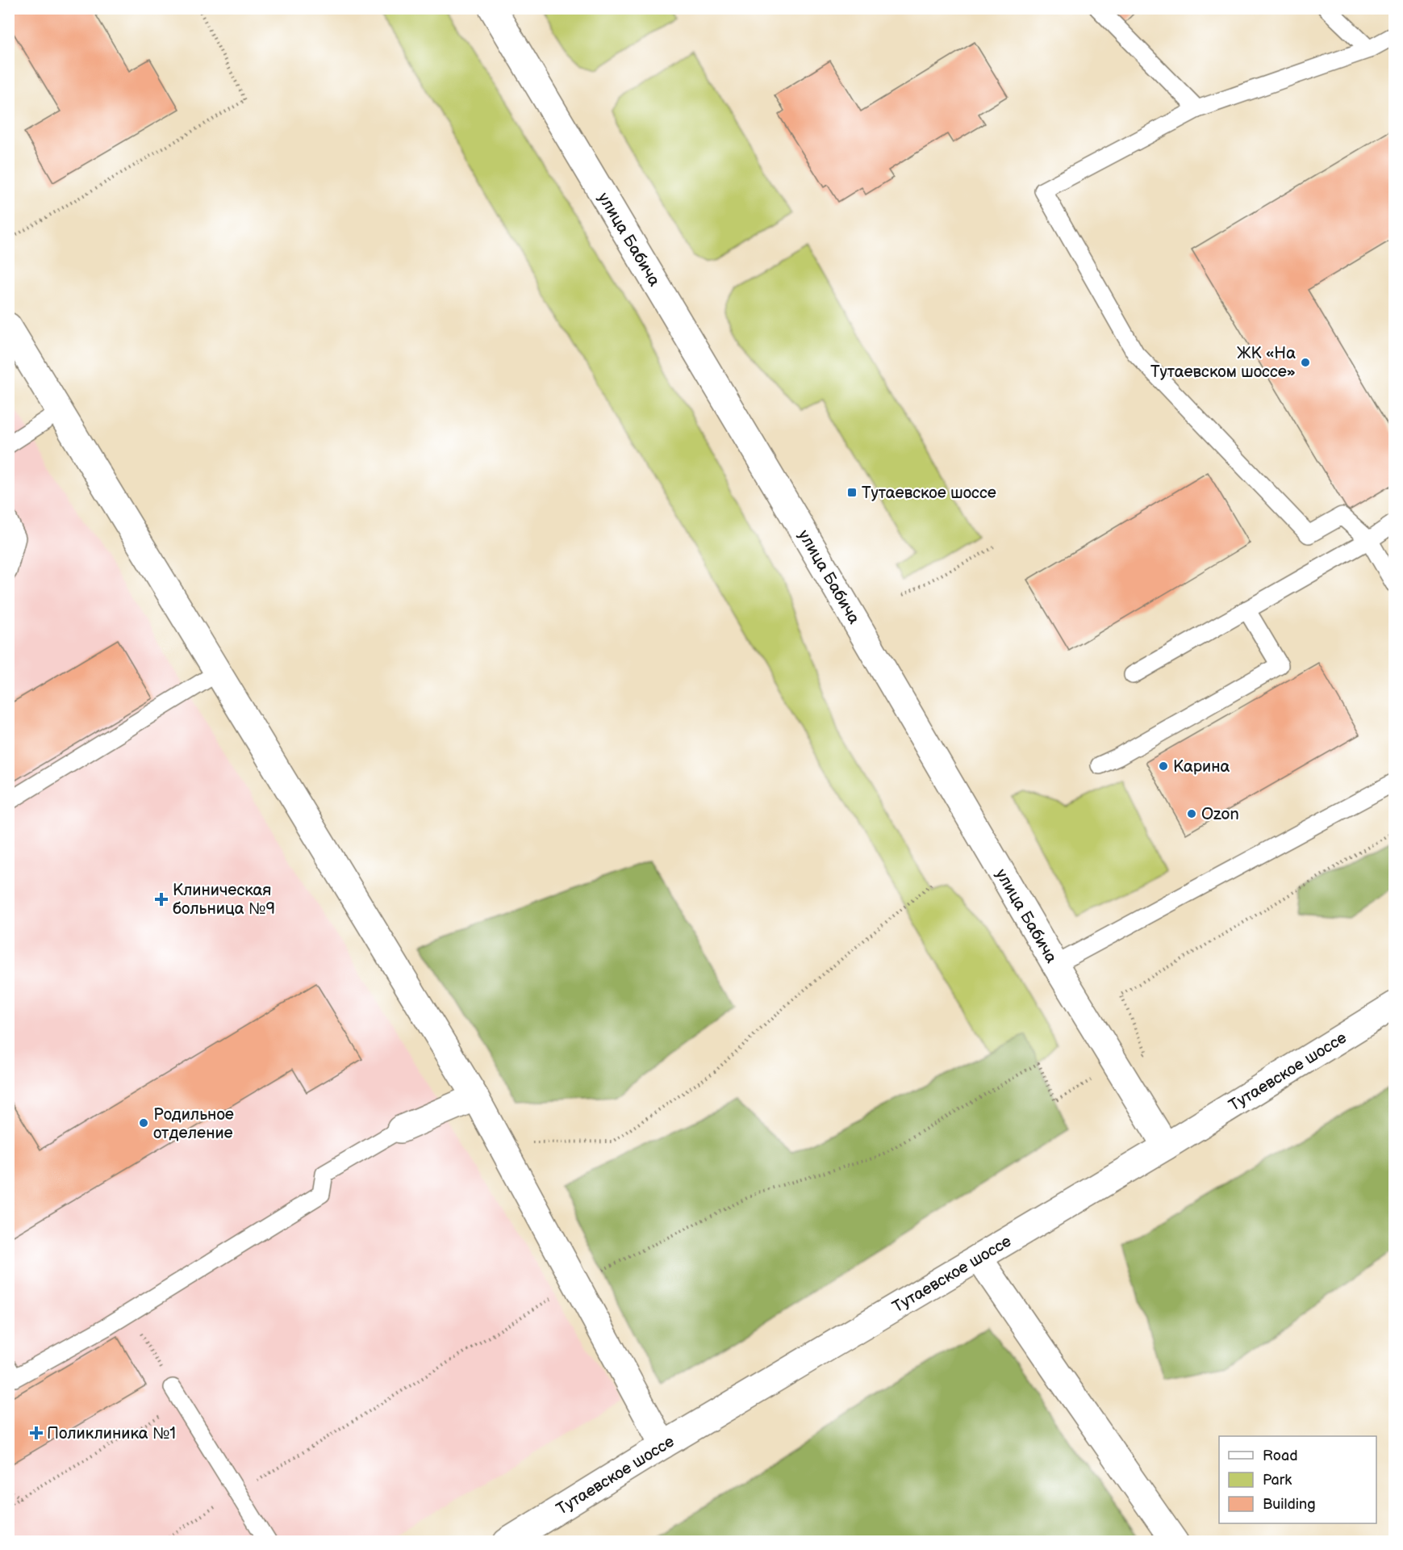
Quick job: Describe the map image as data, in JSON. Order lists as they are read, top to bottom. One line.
{"streets":{"street":["улица Бабича","Тутаевское шоссе"]},"crossings":[["улица Бабича","Тутаевское шоссе"]],"places":{"other":["ЖК «На Тутаевском шоссе»","Карина","Ozon","Родильное отделение"],"transit":["Тутаевское шоссе"],"health":["Клиническая больница №9","Поликлиника №1"]},"legend":["Road","Park","Building"]}
